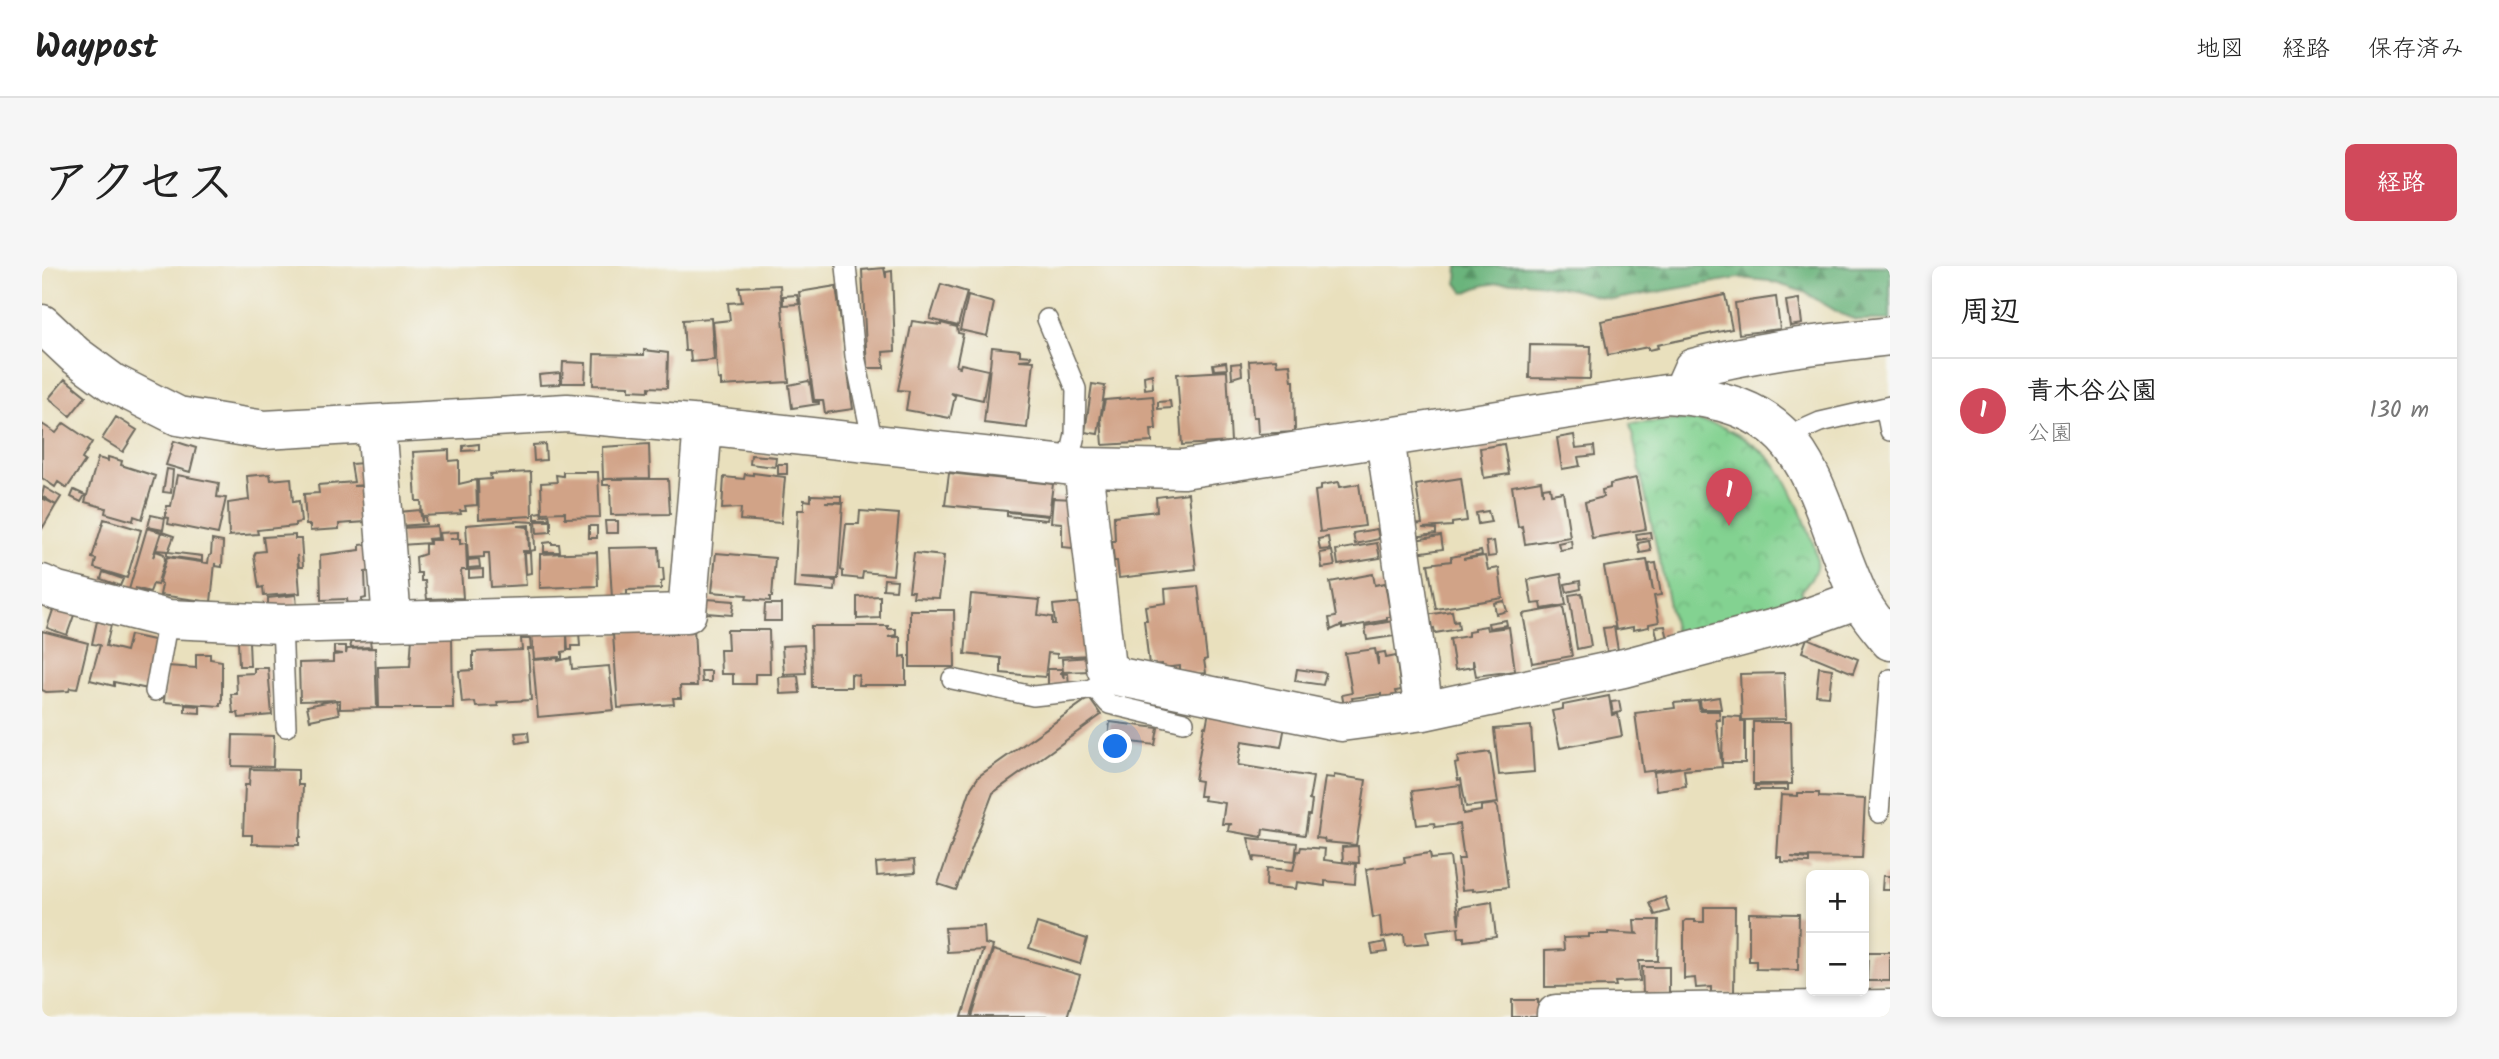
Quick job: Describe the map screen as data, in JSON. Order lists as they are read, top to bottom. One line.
{"page":{"header":"Waypost","nav":["地図","経路","保存済み"],"title":"アクセス","buttons":"経路","heading":"周辺","list":[{"mark":"1","name":"青木谷公園","note":"公園","value":"130 m"}],"pins":"1","map_buttons":["+","−"]}}
